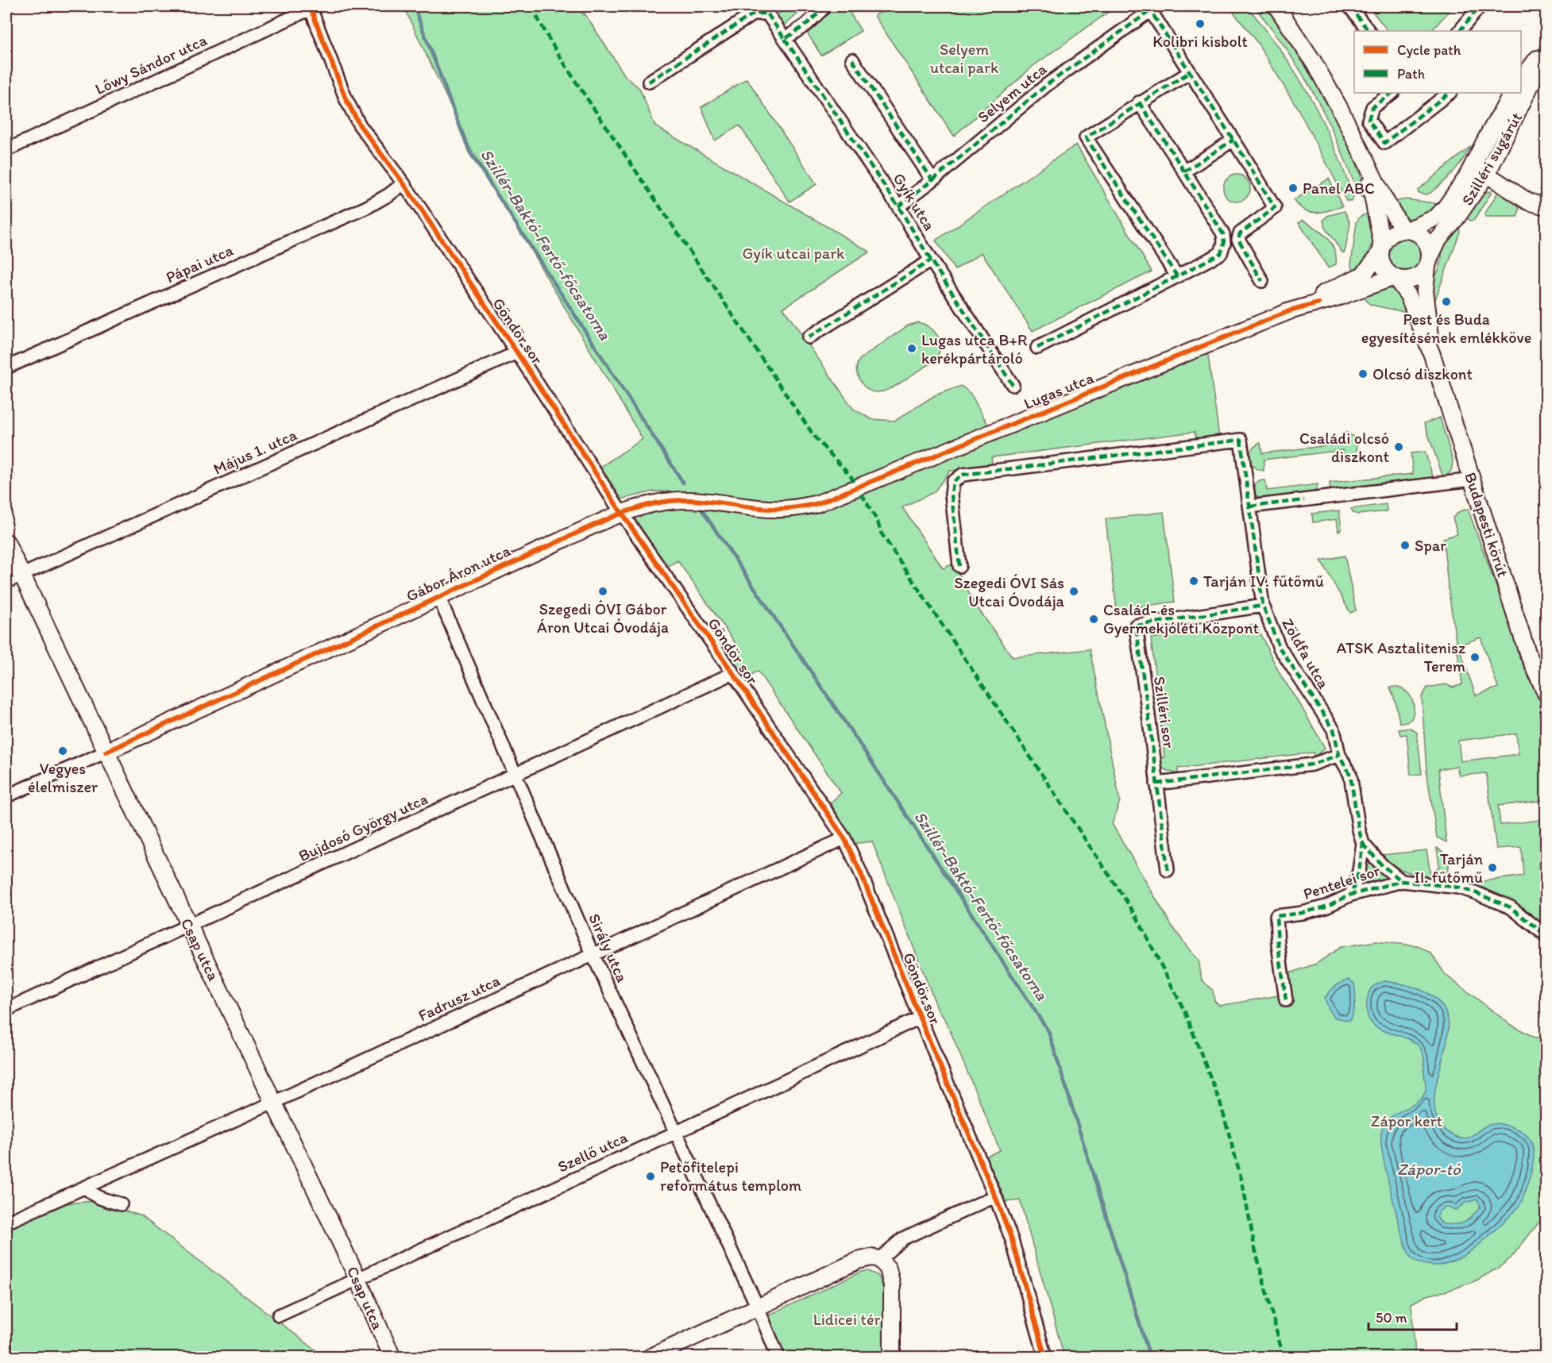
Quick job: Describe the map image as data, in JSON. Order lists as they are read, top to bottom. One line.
{"streets":{"street":["Lőwy Sándor utca","Selyem utca","Szilléri sugárút","Gyík utca","Pápai utca","Göndör sor","Lugas utca","Május 1. utca","Budapesti körút","Gábor Áron utca","Zöldfa utca","Szilléri sor","Bujdosó György utca","Pentelei sor","Sirály utca","Csap utca","Fadrusz utca","Szellő utca"]},"crossings":[["Lőwy Sándor utca","Göndör sor"],["Selyem utca","Gyík utca"],["Szilléri sugárút","Lugas utca"],["Szilléri sugárút","Budapesti körút"],["Pápai utca","Göndör sor"],["Göndör sor","Május 1. utca"],["Göndör sor","Gábor Áron utca"],["Göndör sor","Bujdosó György utca"],["Göndör sor","Fadrusz utca"],["Göndör sor","Szellő utca"],["Lugas utca","Budapesti körút"],["Lugas utca","Gábor Áron utca"],["Május 1. utca","Csap utca"],["Gábor Áron utca","Sirály utca"],["Gábor Áron utca","Csap utca"],["Zöldfa utca","Szilléri sor"],["Zöldfa utca","Pentelei sor"],["Bujdosó György utca","Sirály utca"],["Bujdosó György utca","Csap utca"],["Sirály utca","Fadrusz utca"],["Sirály utca","Szellő utca"],["Csap utca","Fadrusz utca"],["Csap utca","Szellő utca"]],"water":["Szillér-Baktó-Fertő-főcsatorna","Zápor-tó"],"parks":["Selyem utcai park","Gyík utcai park","Zápor kert","Lidicei tér"],"places":["Kolibri kisbolt","Panel ABC","Pest és Buda egyesítésének emlékköve","Lugas utca B+R kerékpártároló","Olcsó diszkont","Családi olcsó diszkont","Spar","Tarján IV. fűtőmű","Szegedi ÓVI Gábor Áron Utcai Óvodája","Szegedi ÓVI Sás Utcai Óvodája","Család- és Gyermekjóléti Központ","ATSK Asztalitenisz Terem","Vegyes élelmiszer","Tarján II. fűtőmű","Petőfitelepi református templom"],"legend":["Cycle path","Path"],"scale_bar":"50 m"}
